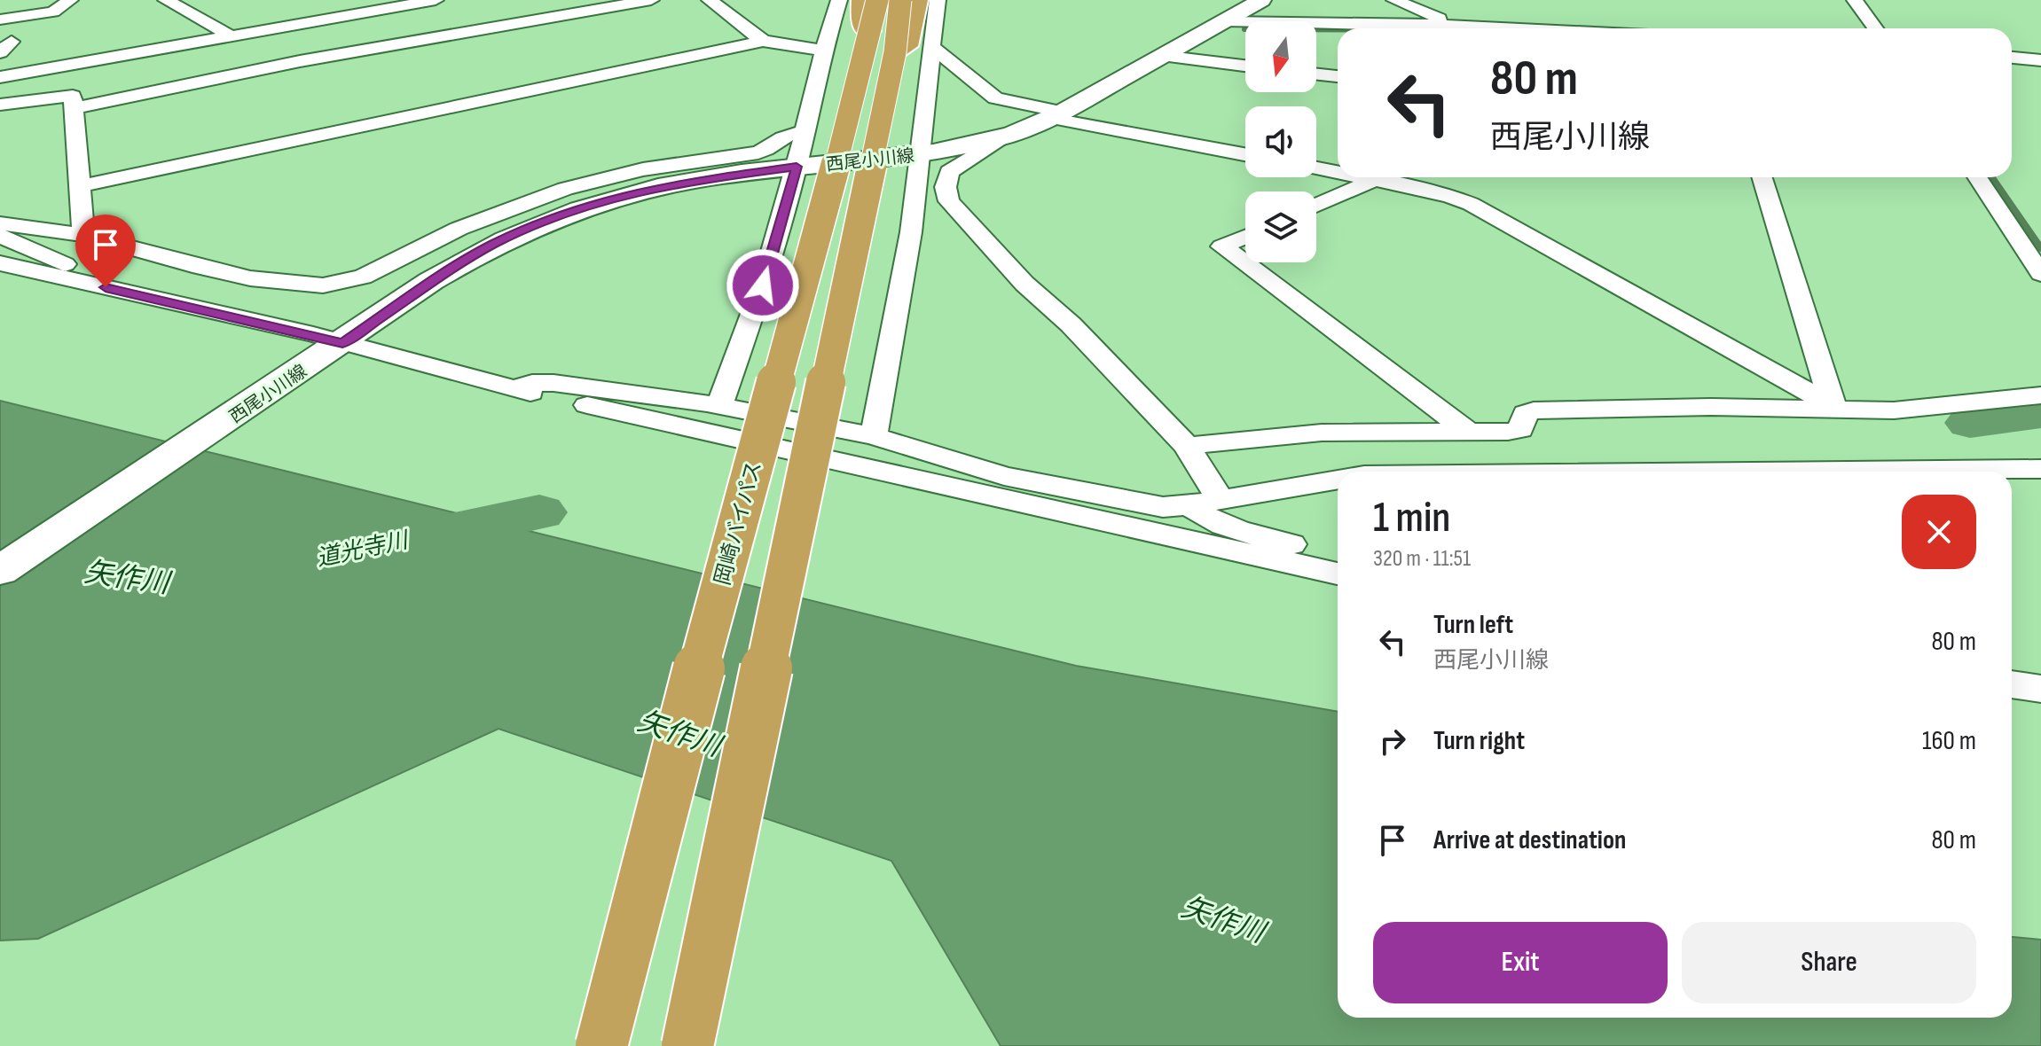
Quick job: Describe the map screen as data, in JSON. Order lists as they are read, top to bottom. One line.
{"streets":{"highway":["岡崎バイパス"],"main road":["西尾小川線"]},"water":["道光寺川","矢作川"],"north":"bottom","page":{"turn":["80 m","西尾小川線"],"heading":["1 min","320 m · 11:51"],"list":[{"name":"Turn left","note":"西尾小川線","value":"80 m"},{"name":"Turn right","value":"160 m"},{"name":"Arrive at destination","value":"80 m"}],"buttons":["Exit","Share"]}}
